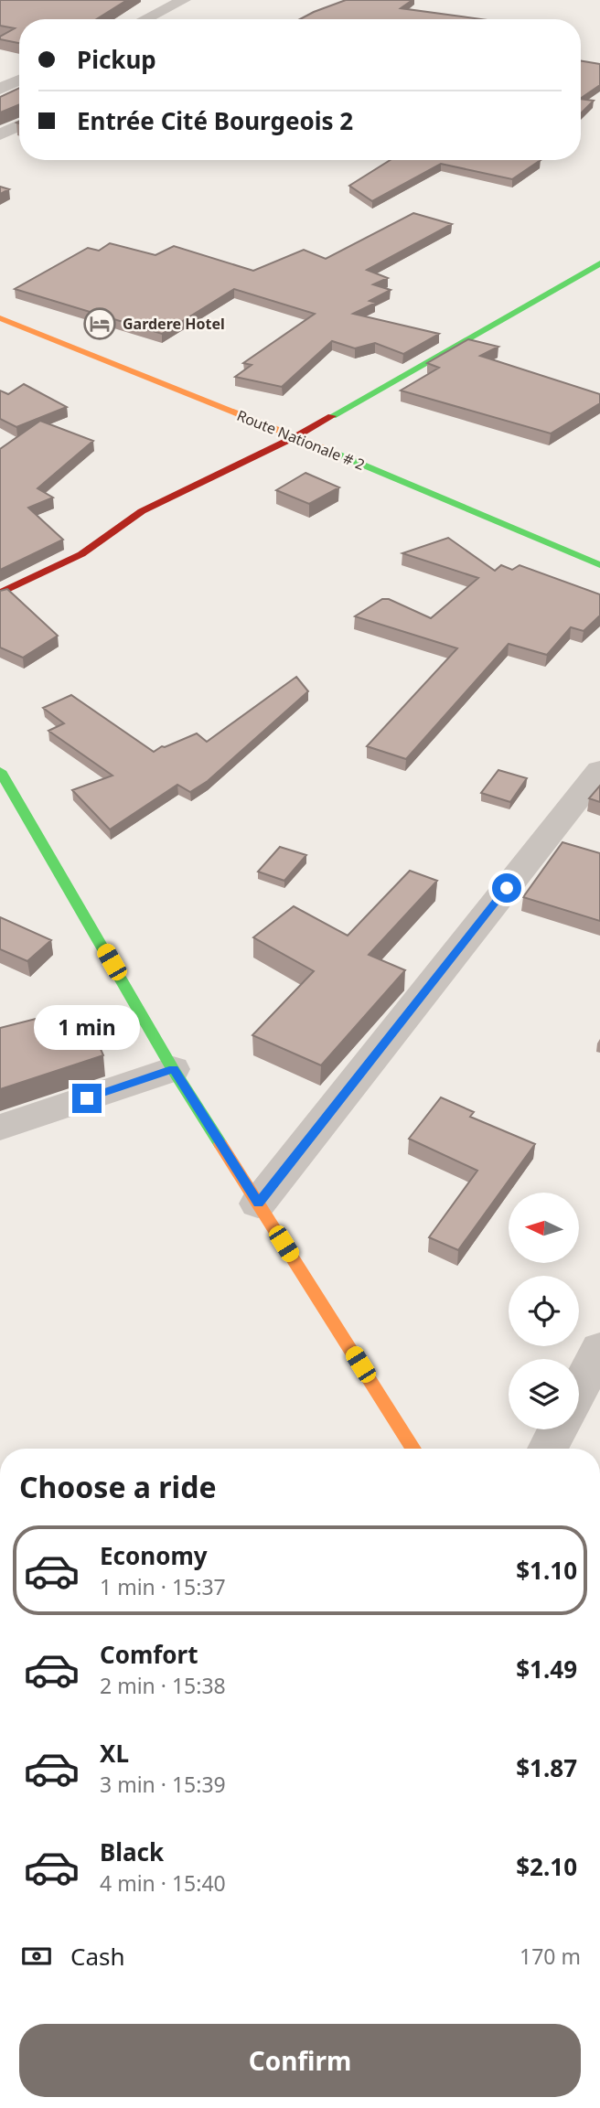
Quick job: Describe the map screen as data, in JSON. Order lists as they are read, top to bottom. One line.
{"streets":{"main road":["Route Nationale # 2"]},"places":{"hotel":["Gardere Hotel"]},"north":"left","page":{"banner":["Pickup","Entrée Cité Bourgeois 2"],"bubble":"1 min","heading":"Choose a ride","list":[{"name":"Economy","note":"1 min · 15:37","value":"$1.10"},{"name":"Comfort","note":"2 min · 15:38","value":"$1.49"},{"name":"XL","note":"3 min · 15:39","value":"$1.87"},{"name":"Black","note":"4 min · 15:40","value":"$2.10"}],"pay":["Cash","170 m"],"buttons":"Confirm"}}
